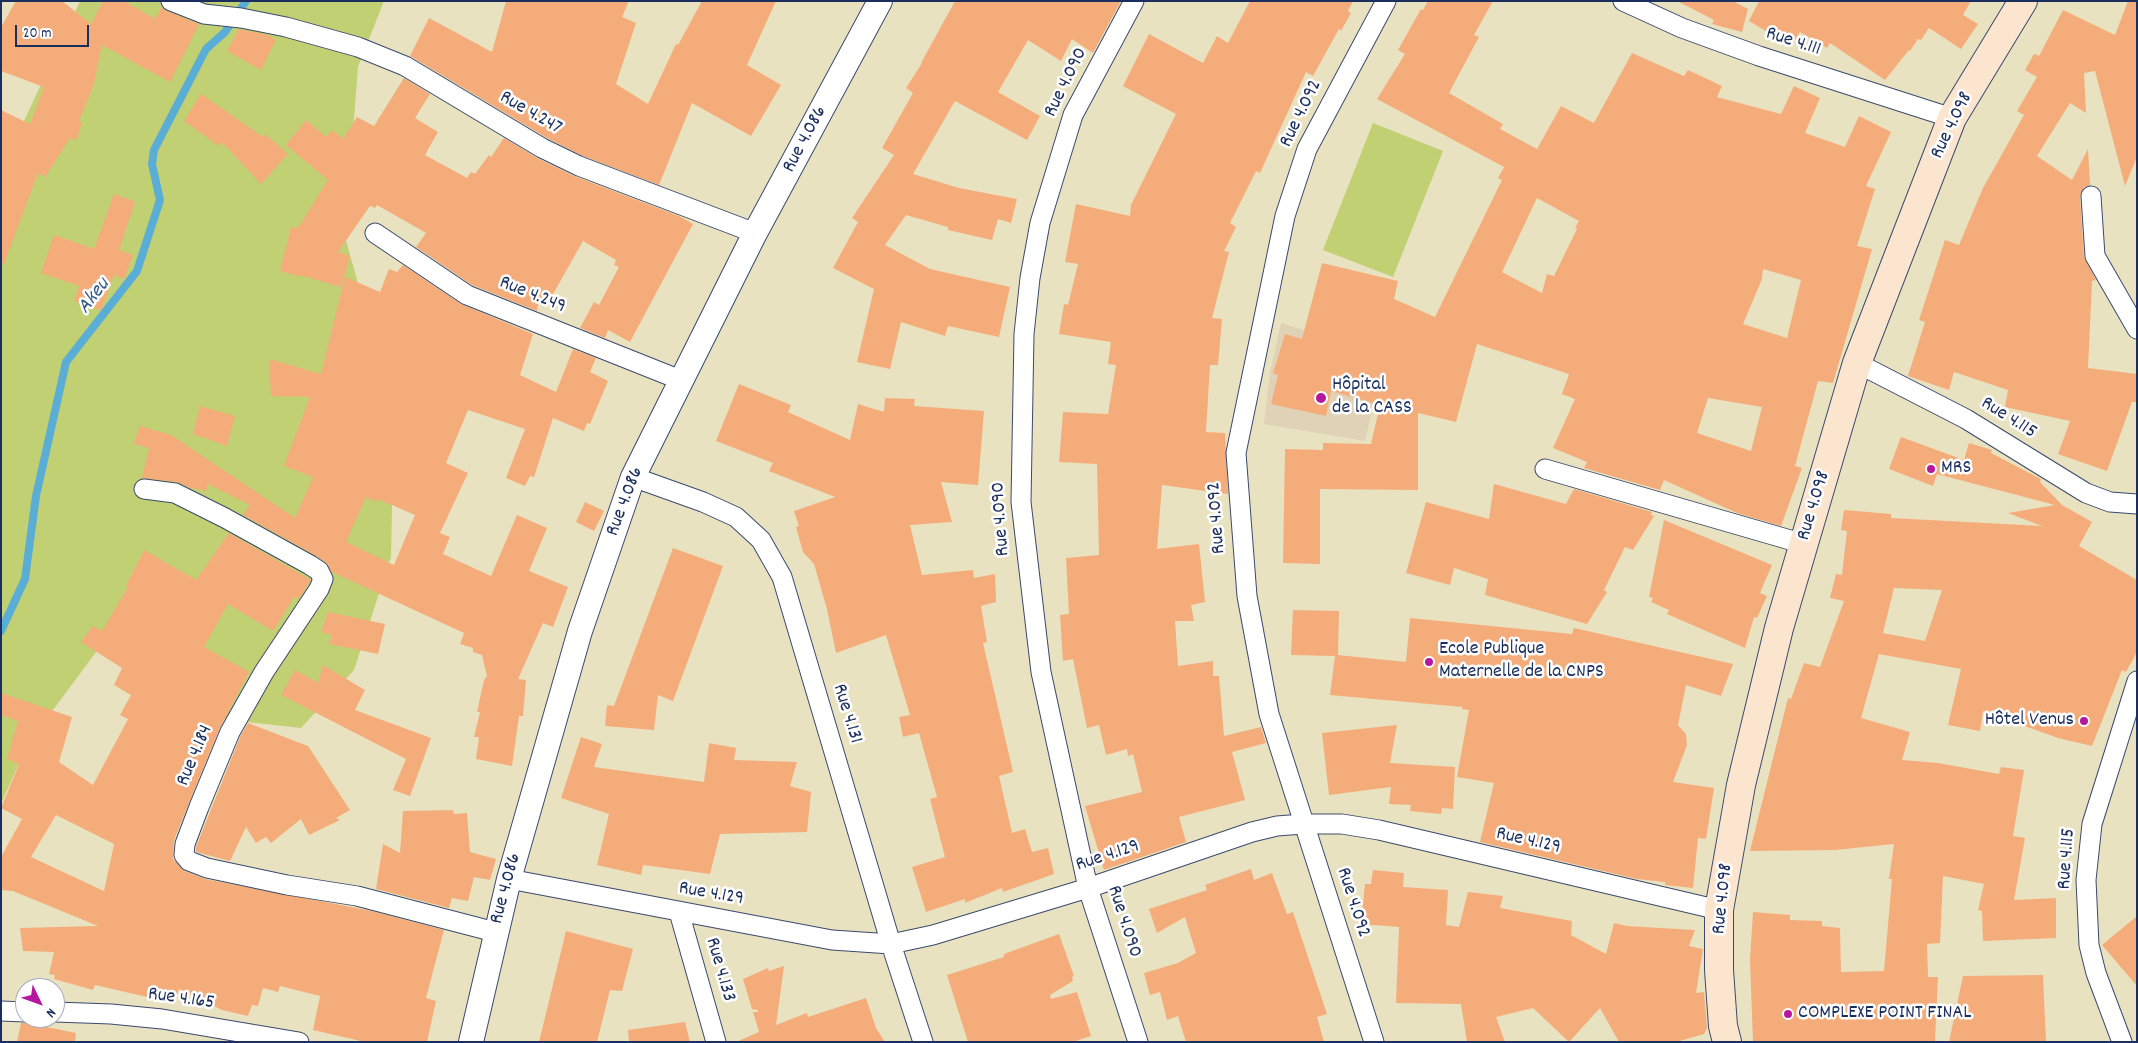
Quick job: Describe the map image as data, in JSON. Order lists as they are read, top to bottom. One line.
{"streets":{"main road":["Rue 4.098"],"street":["Rue 4.111","Rue 4.090","Rue 4.247","Rue 4.092","Rue 4.086","Rue 4.249","Rue 4.115","Rue 4.131","Rue 4.184","Rue 4.129","Rue 4.133","Rue 4.165"]},"crossings":[["Rue 4.111","Rue 4.098"],["Rue 4.090","Rue 4.129"],["Rue 4.247","Rue 4.086"],["Rue 4.092","Rue 4.129"],["Rue 4.098","Rue 4.115"],["Rue 4.098","Rue 4.129"],["Rue 4.086","Rue 4.249"],["Rue 4.086","Rue 4.131"],["Rue 4.086","Rue 4.184"],["Rue 4.086","Rue 4.129"],["Rue 4.131","Rue 4.129"],["Rue 4.129","Rue 4.133"]],"water":["Akeu"],"places":["Hôpital de la CASS","MRS","Ecole Publique Maternelle de la CNPS","Hôtel Venus","COMPLEXE POINT FINAL"],"scale_bar":"20 m","north":"bottom right"}
